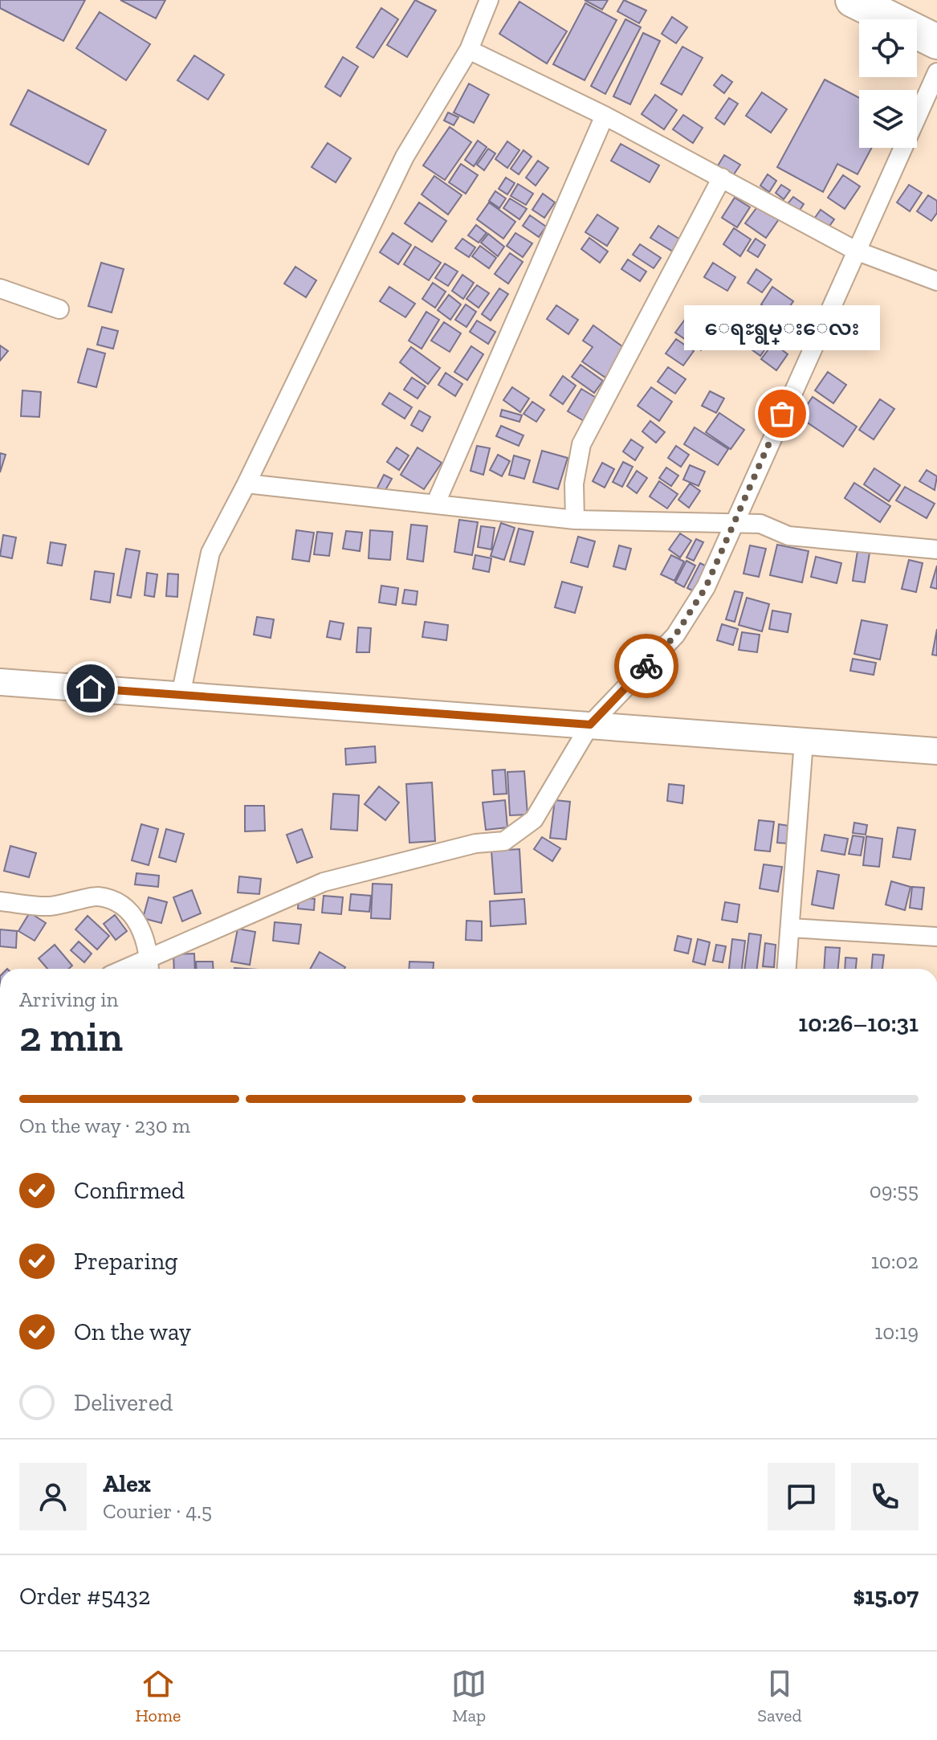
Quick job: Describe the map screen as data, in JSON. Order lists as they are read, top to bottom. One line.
{"places":["ေရႊရွမ္းေလး"],"page":{"bubble":"ေရႊရွမ္းေလး","heading":["2 min","Arriving in","10:26–10:31"],"panel":["Alex","Courier · 4.5","Order #5432","$15.07"],"bar":"On the way · 230 m","list":[["Confirmed","09:55"],["Preparing","10:02"],["On the way","10:19"],"Delivered"],"tabs":["Home","Map","Saved"]}}
